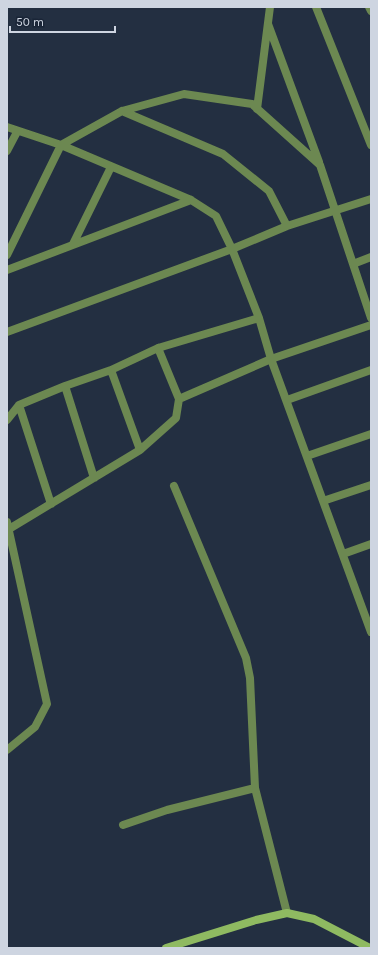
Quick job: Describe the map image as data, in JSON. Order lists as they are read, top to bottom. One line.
{"scale_bar":"50 m"}
